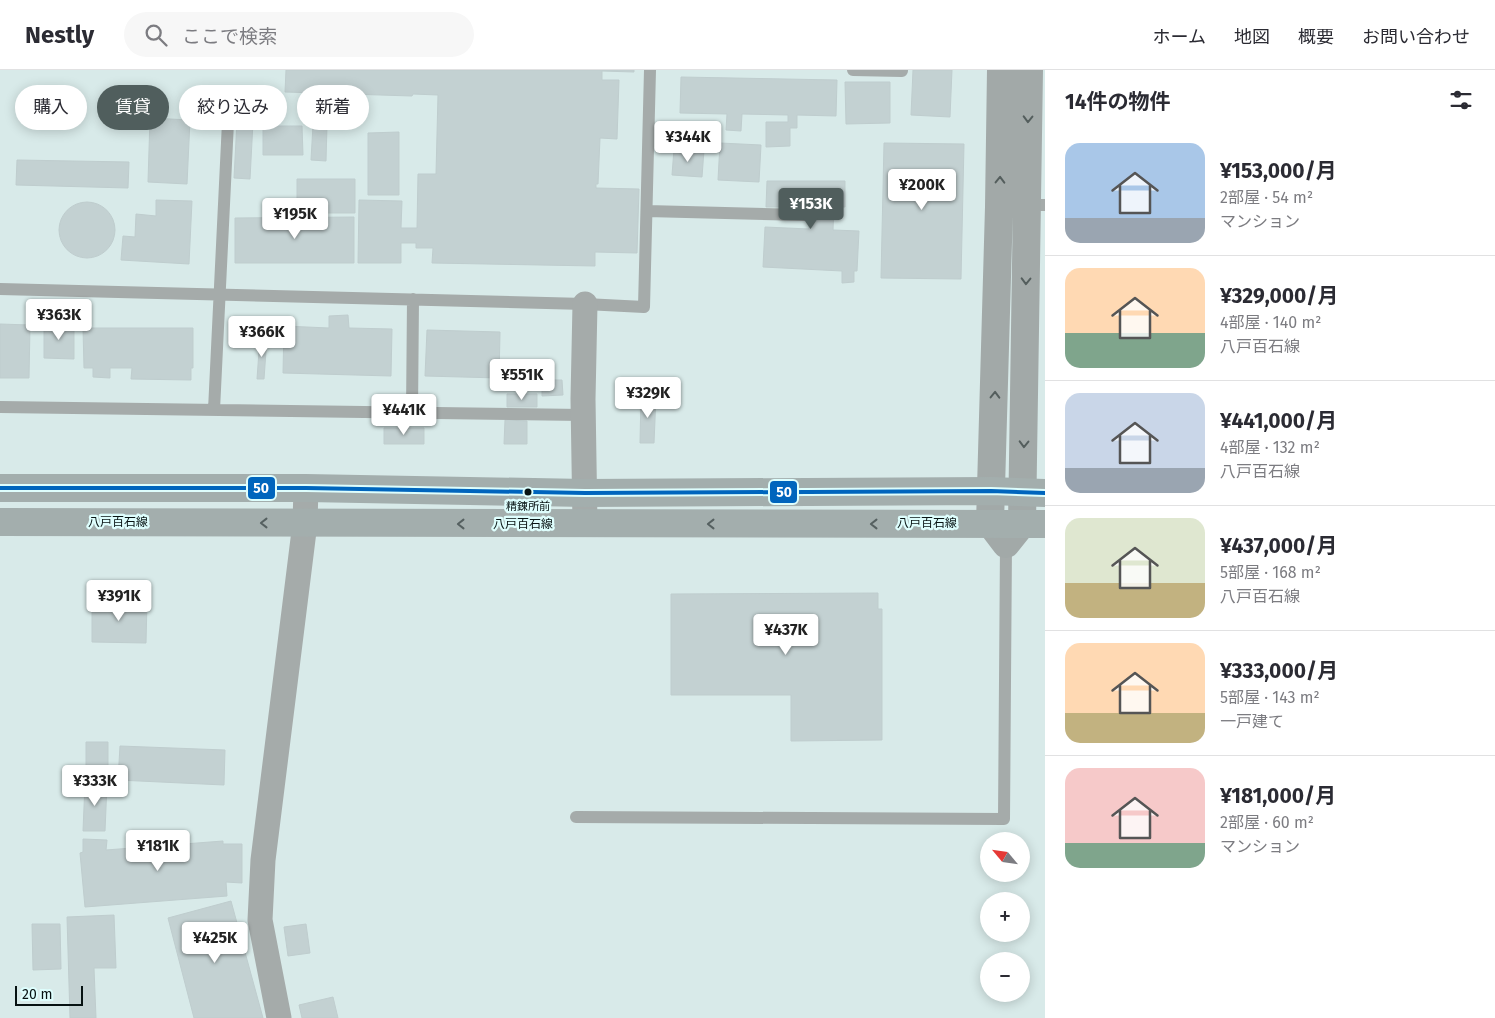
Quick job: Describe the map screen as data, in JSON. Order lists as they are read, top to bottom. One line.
{"streets":{"main road":["八戸百石線"]},"places":["精錬所前"],"lines":["transit line 50"],"scale_bar":"20 m","north":"top left","page":{"header":"Nestly","search":"ここで検索","nav":["ホーム","地図","概要","お問い合わせ"],"heading":"14件の物件","chip":["購入","賃貸","絞り込み","新着"],"price":["¥344K","¥200K","¥153K","¥195K","¥363K","¥366K","¥551K","¥329K","¥441K","¥391K","¥437K","¥333K","¥181K","¥425K"],"list":[{"name":"¥153,000/月","note":"2部屋 · 54 m² · マンション"},{"name":"¥329,000/月","note":"4部屋 · 140 m² · 八戸百石線"},{"name":"¥441,000/月","note":"4部屋 · 132 m² · 八戸百石線"},{"name":"¥437,000/月","note":"5部屋 · 168 m² · 八戸百石線"},{"name":"¥333,000/月","note":"5部屋 · 143 m² · 一戸建て"},{"name":"¥181,000/月","note":"2部屋 · 60 m² · マンション"}],"map_buttons":["+","−"],"scale":"20 m"}}
